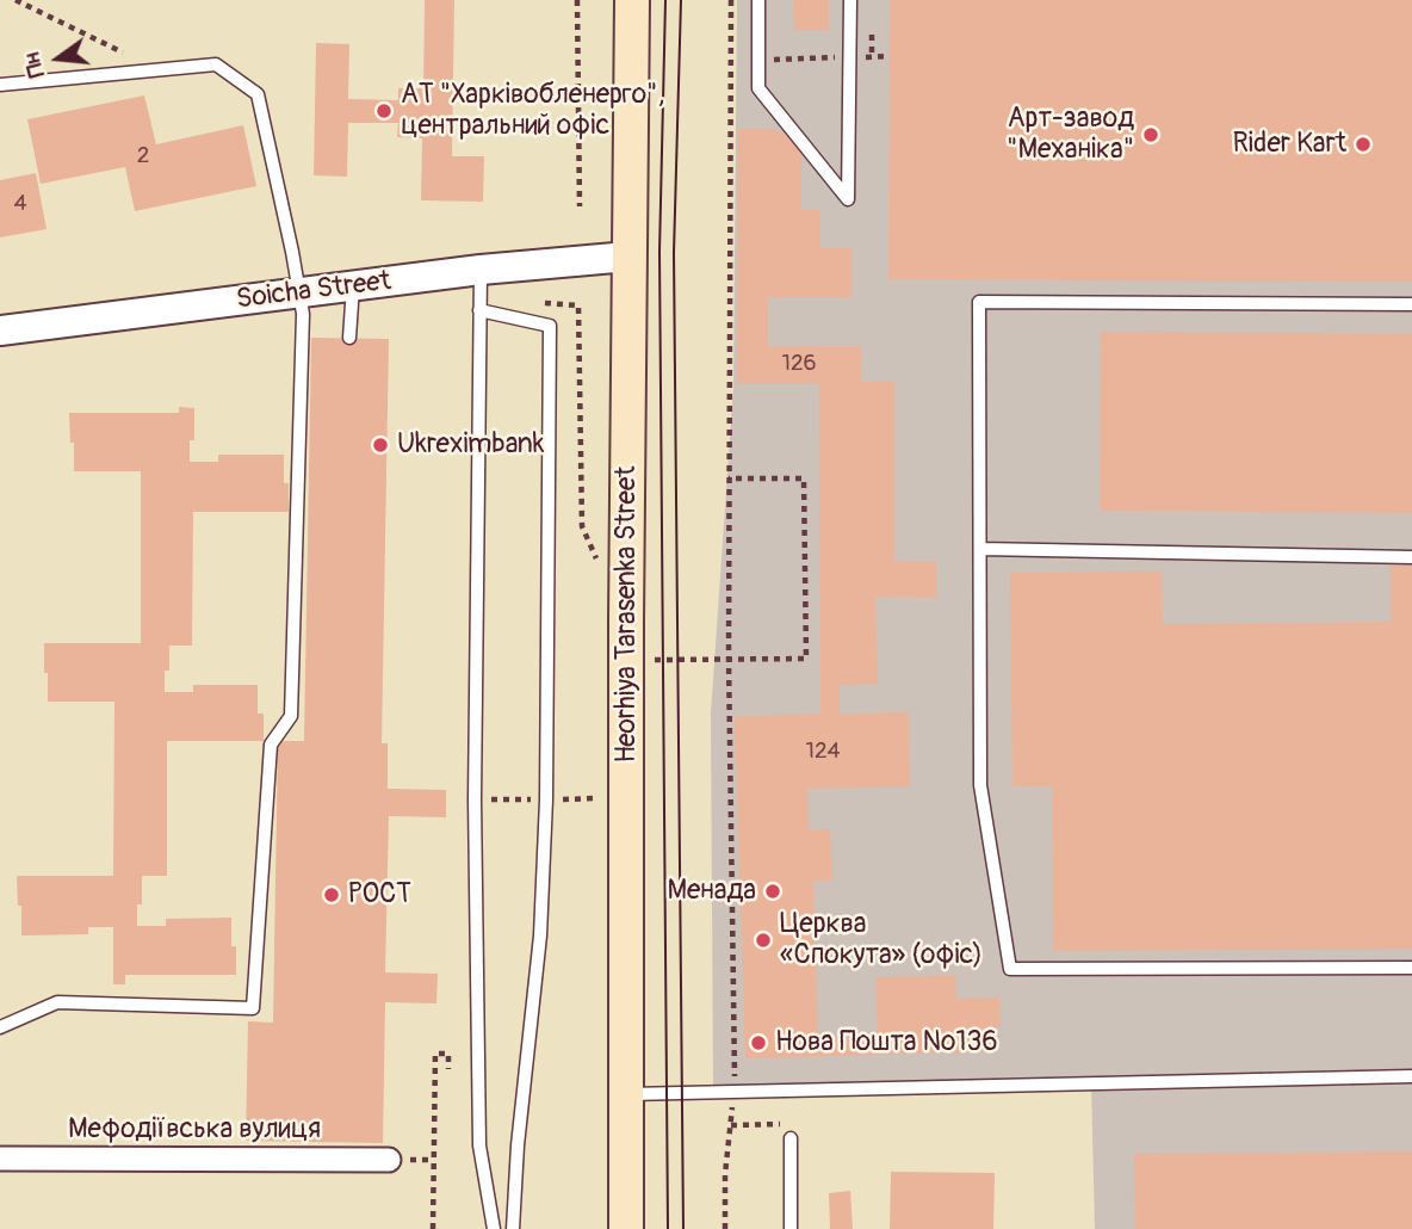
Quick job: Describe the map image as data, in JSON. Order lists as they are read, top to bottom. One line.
{"streets":{"main road":["Heorhiya Tarasenka Street"],"street":["Soicha Street","Мефодіївська вулиця"]},"crossings":[["Soicha Street","Heorhiya Tarasenka Street"]],"places":["АТ \"Харківобленерго\", центральний офіс","Арт-завод \"Механіка\"","Rider Kart","Ukreximbank","Менада","РОСТ","Церква «Спокута» (офіс)","Нова Пошта №136"],"house_numbers":["2","4","126","124"],"north":"left"}
